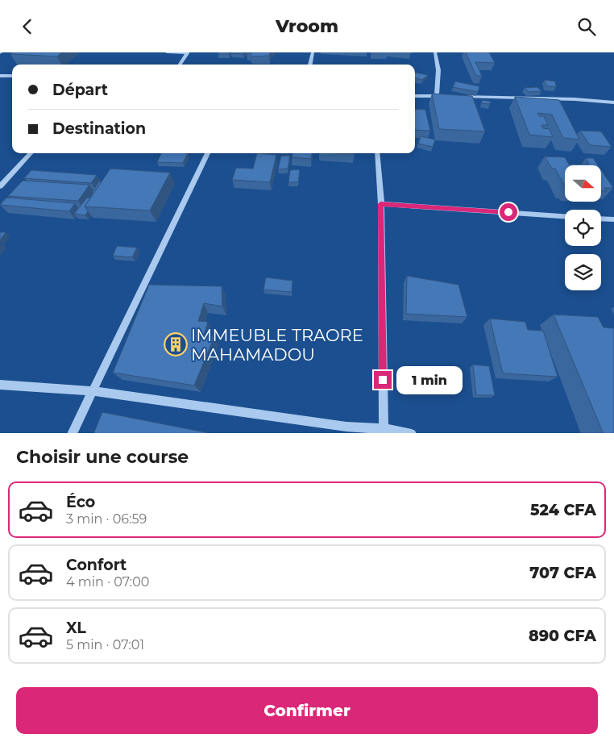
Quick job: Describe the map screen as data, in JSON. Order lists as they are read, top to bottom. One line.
{"places":{"building":["IMMEUBLE TRAORE MAHAMADOU"]},"north":"right","page":{"header":"Vroom","banner":["Départ","Destination"],"bubble":"1 min","heading":"Choisir une course","list":[{"name":"Éco","note":"3 min · 06:59","value":"524 CFA"},{"name":"Confort","note":"4 min · 07:00","value":"707 CFA"},{"name":"XL","note":"5 min · 07:01","value":"890 CFA"}],"buttons":"Confirmer"}}
